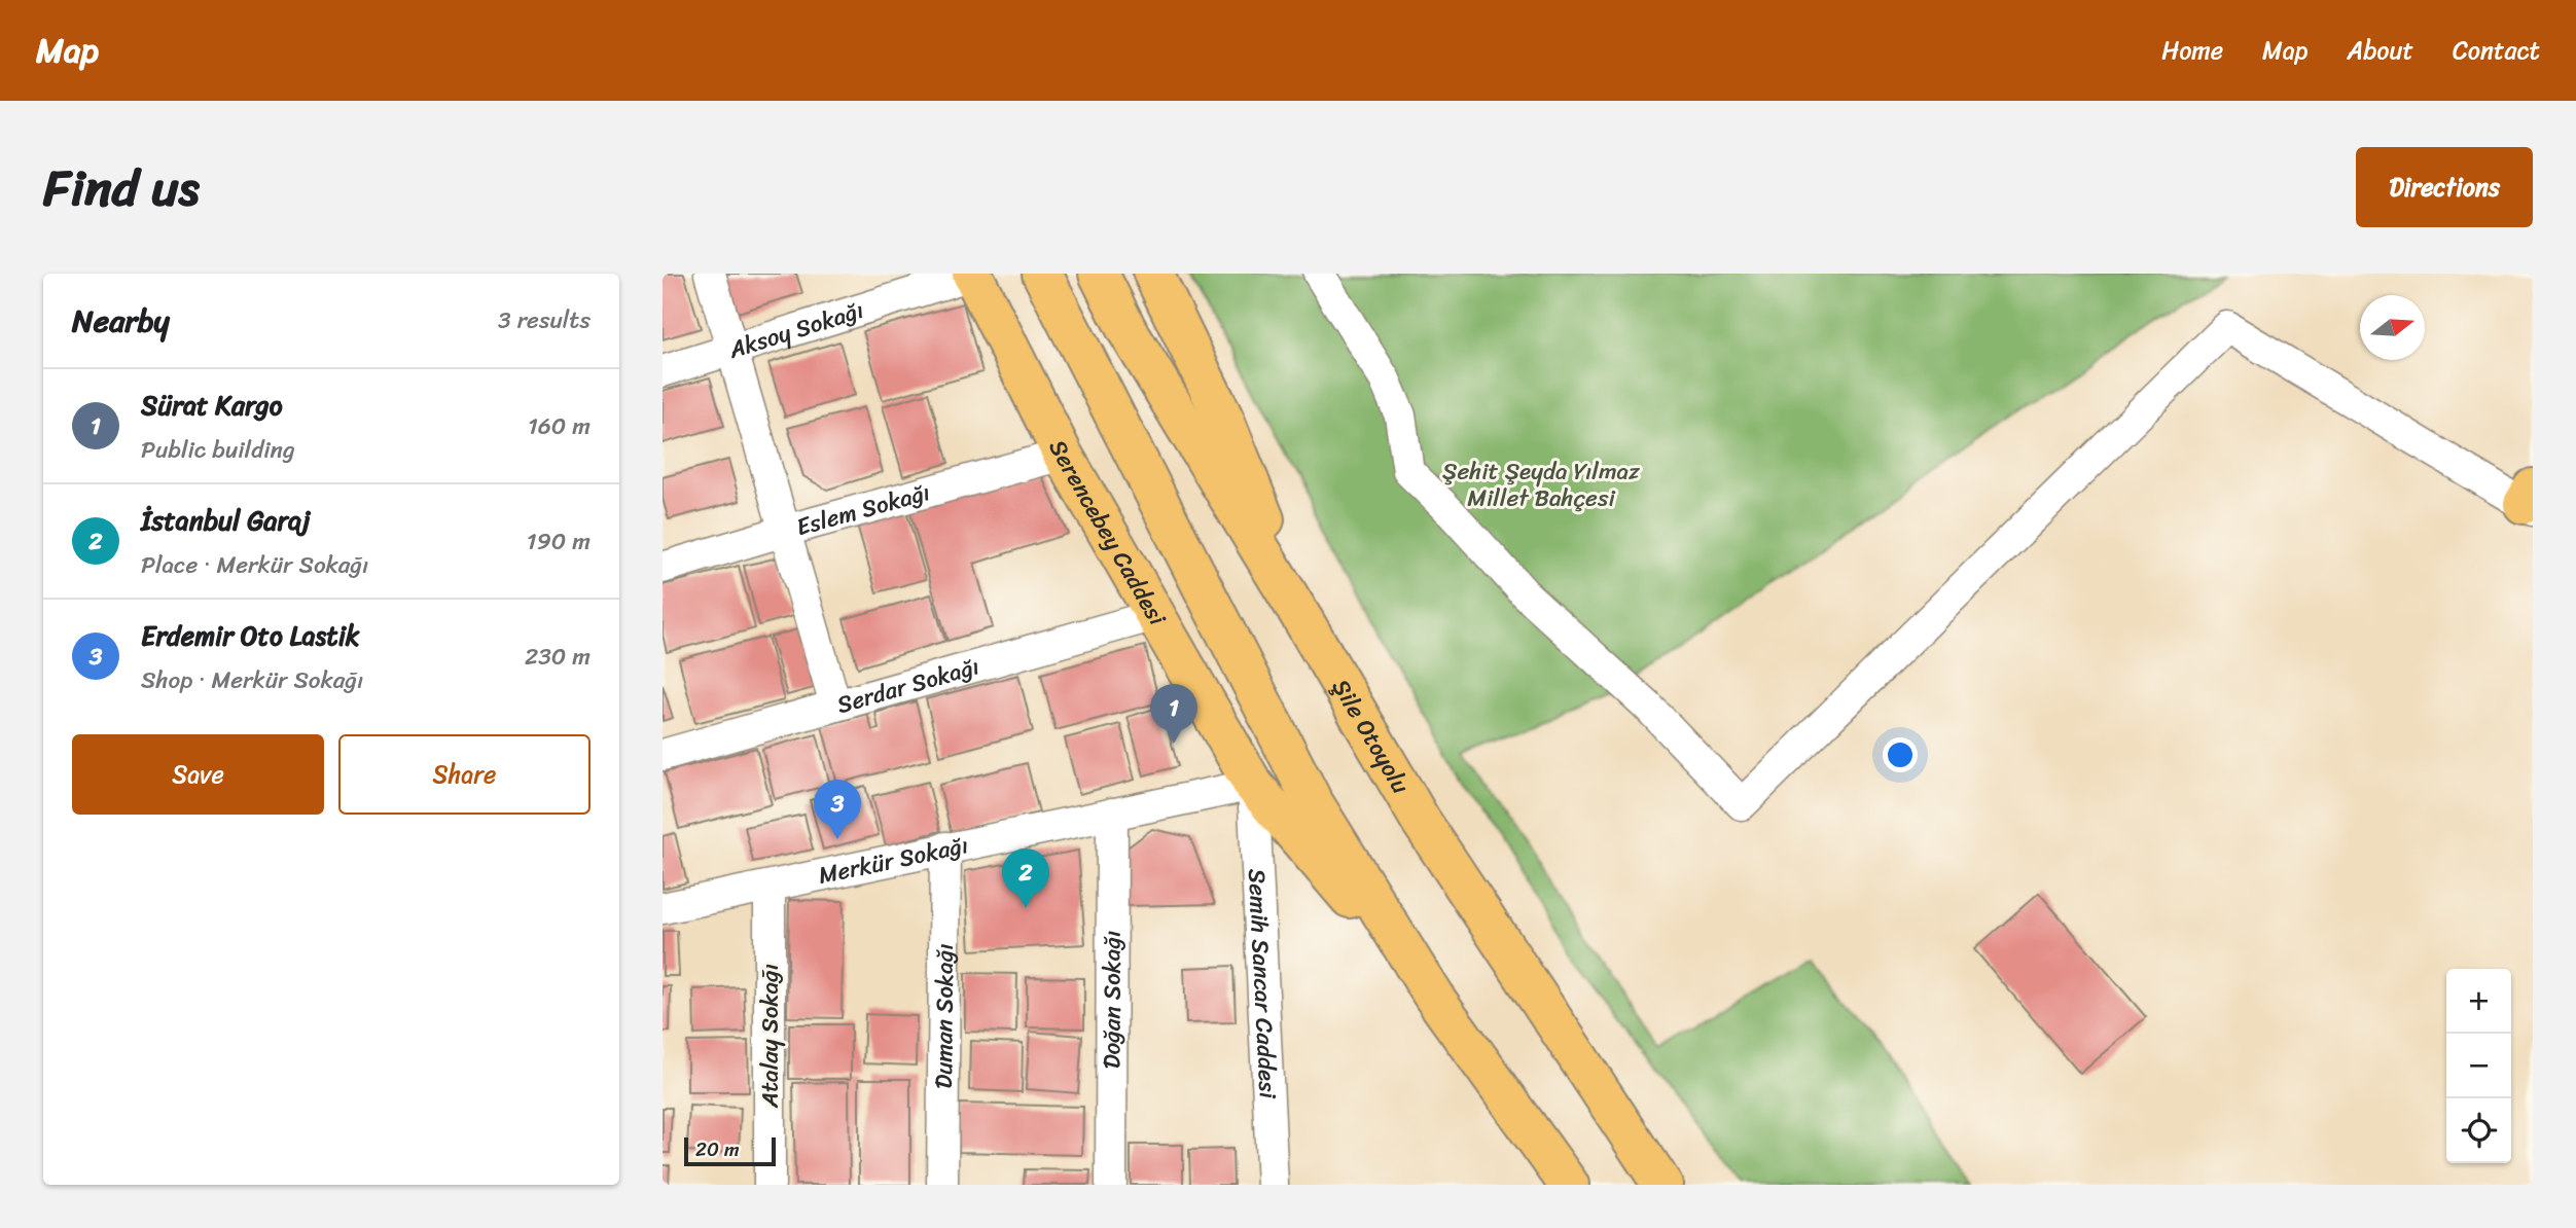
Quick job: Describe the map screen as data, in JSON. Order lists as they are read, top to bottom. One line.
{"streets":{"main road":["Serencebey Caddesi","Şile Otoyolu"],"street":["Aksoy Sokağı","Eslem Sokağı","Serdar Sokağı","Merkür Sokağı","Semih Sancar Caddesi","Doğan Sokağı","Duman Sokağı","Atalay Sokağı"]},"crossings":[["Aksoy Sokağı","Serencebey Caddesi"],["Eslem Sokağı","Serencebey Caddesi"],["Serencebey Caddesi","Serdar Sokağı"],["Serencebey Caddesi","Merkür Sokağı"],["Serencebey Caddesi","Semih Sancar Caddesi"],["Merkür Sokağı","Semih Sancar Caddesi"],["Merkür Sokağı","Doğan Sokağı"],["Merkür Sokağı","Duman Sokağı"],["Merkür Sokağı","Atalay Sokağı"]],"parks":["Şehit Şeyda Yılmaz Millet Bahçesi"],"scale_bar":"20 m","north":"right","page":{"header":"Map","nav":["Home","Map","About","Contact"],"title":"Find us","buttons":["Directions",["Save","Share"]],"heading":["Nearby","3 results"],"list":[{"mark":"1","name":"Sürat Kargo","note":"Public building","value":"160 m"},{"mark":"2","name":"İstanbul Garaj","note":"Place · Merkür Sokağı","value":"190 m"},{"mark":"3","name":"Erdemir Oto Lastik","note":"Shop · Merkür Sokağı","value":"230 m"}],"pins":["1","3","2"],"map_buttons":["+","−"],"scale":"20 m"}}
